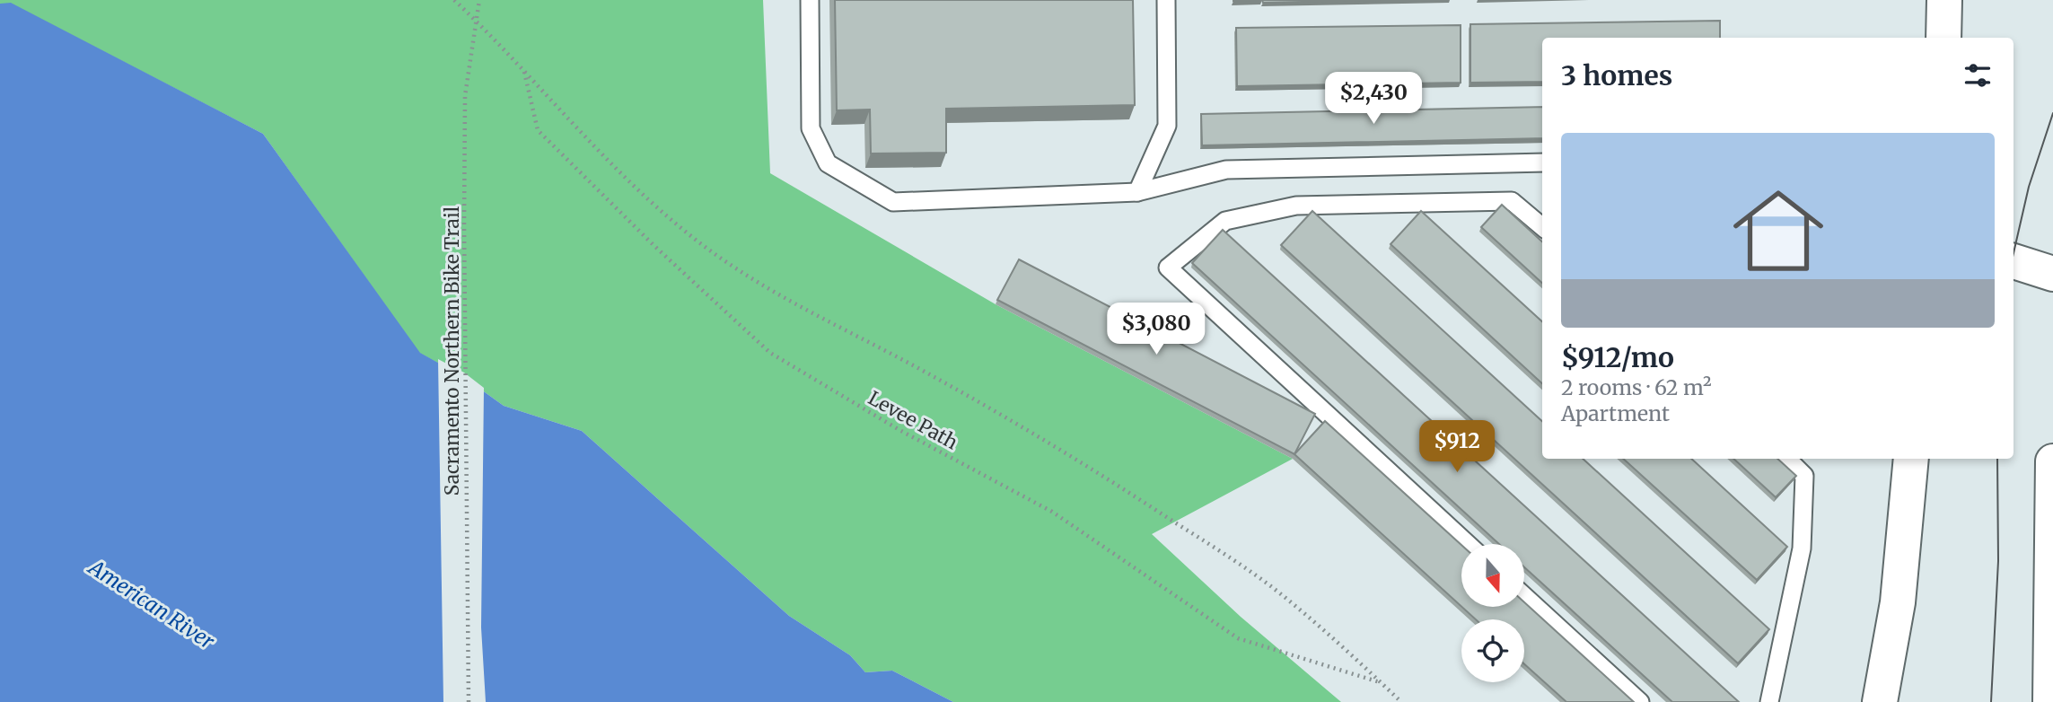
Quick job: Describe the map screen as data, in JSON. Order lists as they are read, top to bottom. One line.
{"streets":{"path":["Sacramento Northern Bike Trail","Levee Path"]},"crossings":[["Sacramento Northern Bike Trail","Levee Path"]],"water":["American River"],"north":"bottom","page":{"heading":"3 homes","price":["$2,430","$3,080","$912"],"list":[{"name":"$912/mo","note":"2 rooms · 62 m² · Apartment"}]}}
